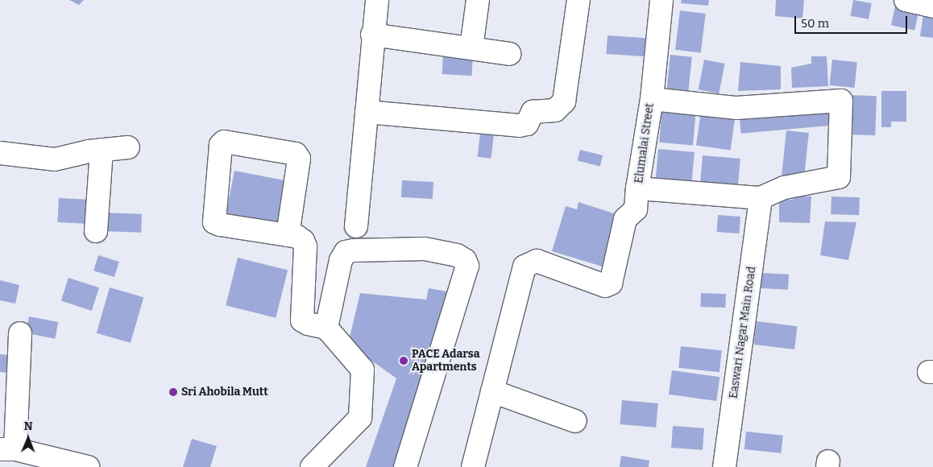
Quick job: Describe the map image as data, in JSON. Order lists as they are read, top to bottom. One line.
{"streets":{"street":["Elumalai Street","Easwari Nagar Main Road"]},"crossings":[["Elumalai Street","Easwari Nagar Main Road"]],"places":["PACE Adarsa Apartments","Sri Ahobila Mutt"],"scale_bar":"50 m","north":"top"}
